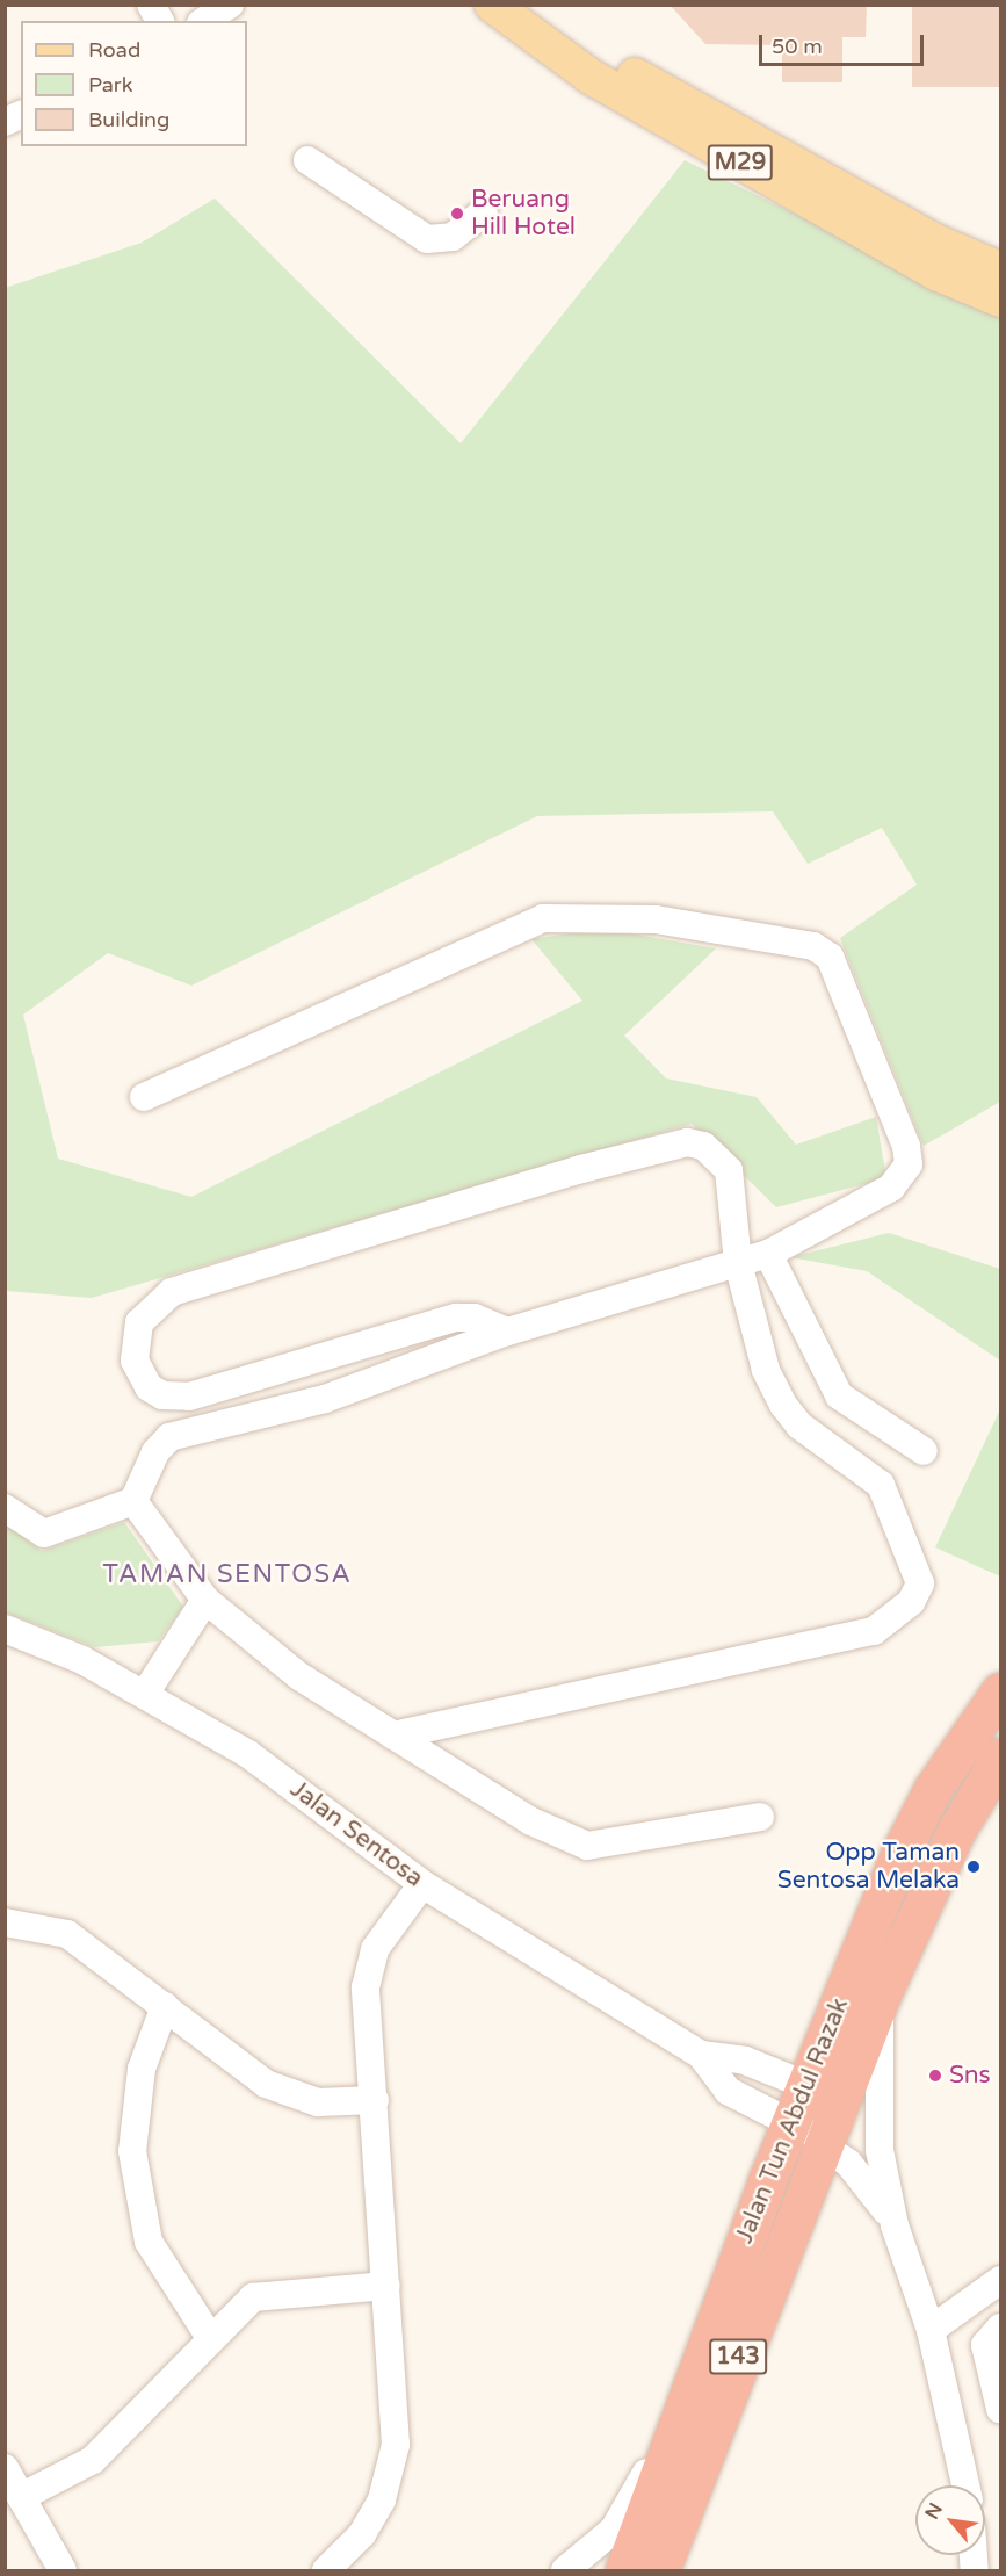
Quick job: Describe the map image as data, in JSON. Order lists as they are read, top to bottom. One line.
{"streets":{"highway":["Jalan Tun Abdul Razak","143"],"main road":["M29"],"street":["Jalan Sentosa"]},"crossings":[["Jalan Sentosa","Jalan Tun Abdul Razak"]],"districts":["TAMAN SENTOSA"],"places":["Beruang Hill Hotel","Opp Taman Sentosa Melaka","Sns"],"legend":["Road","Park","Building"],"scale_bar":"50 m","north":"top left"}
